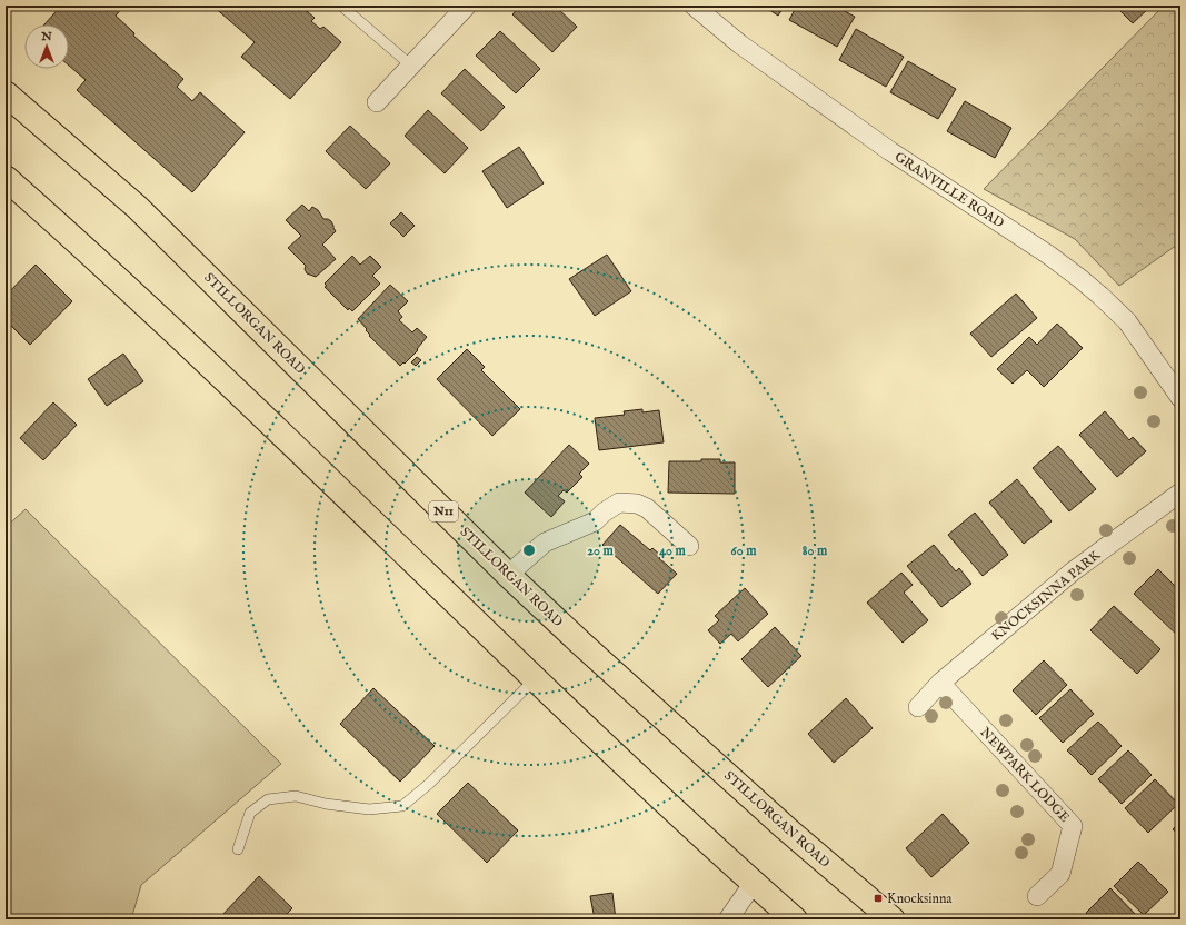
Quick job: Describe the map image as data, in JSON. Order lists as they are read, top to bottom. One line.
{"streets":{"highway":["STILLORGAN ROAD","N11"],"street":["GRANVILLE ROAD","KNOCKSINNA PARK","NEWPARK LODGE"]},"crossings":[["KNOCKSINNA PARK","NEWPARK LODGE"]],"places":{"transit":["Knocksinna"]},"north":"top","rings":["20 m","40 m","60 m","80 m"]}
